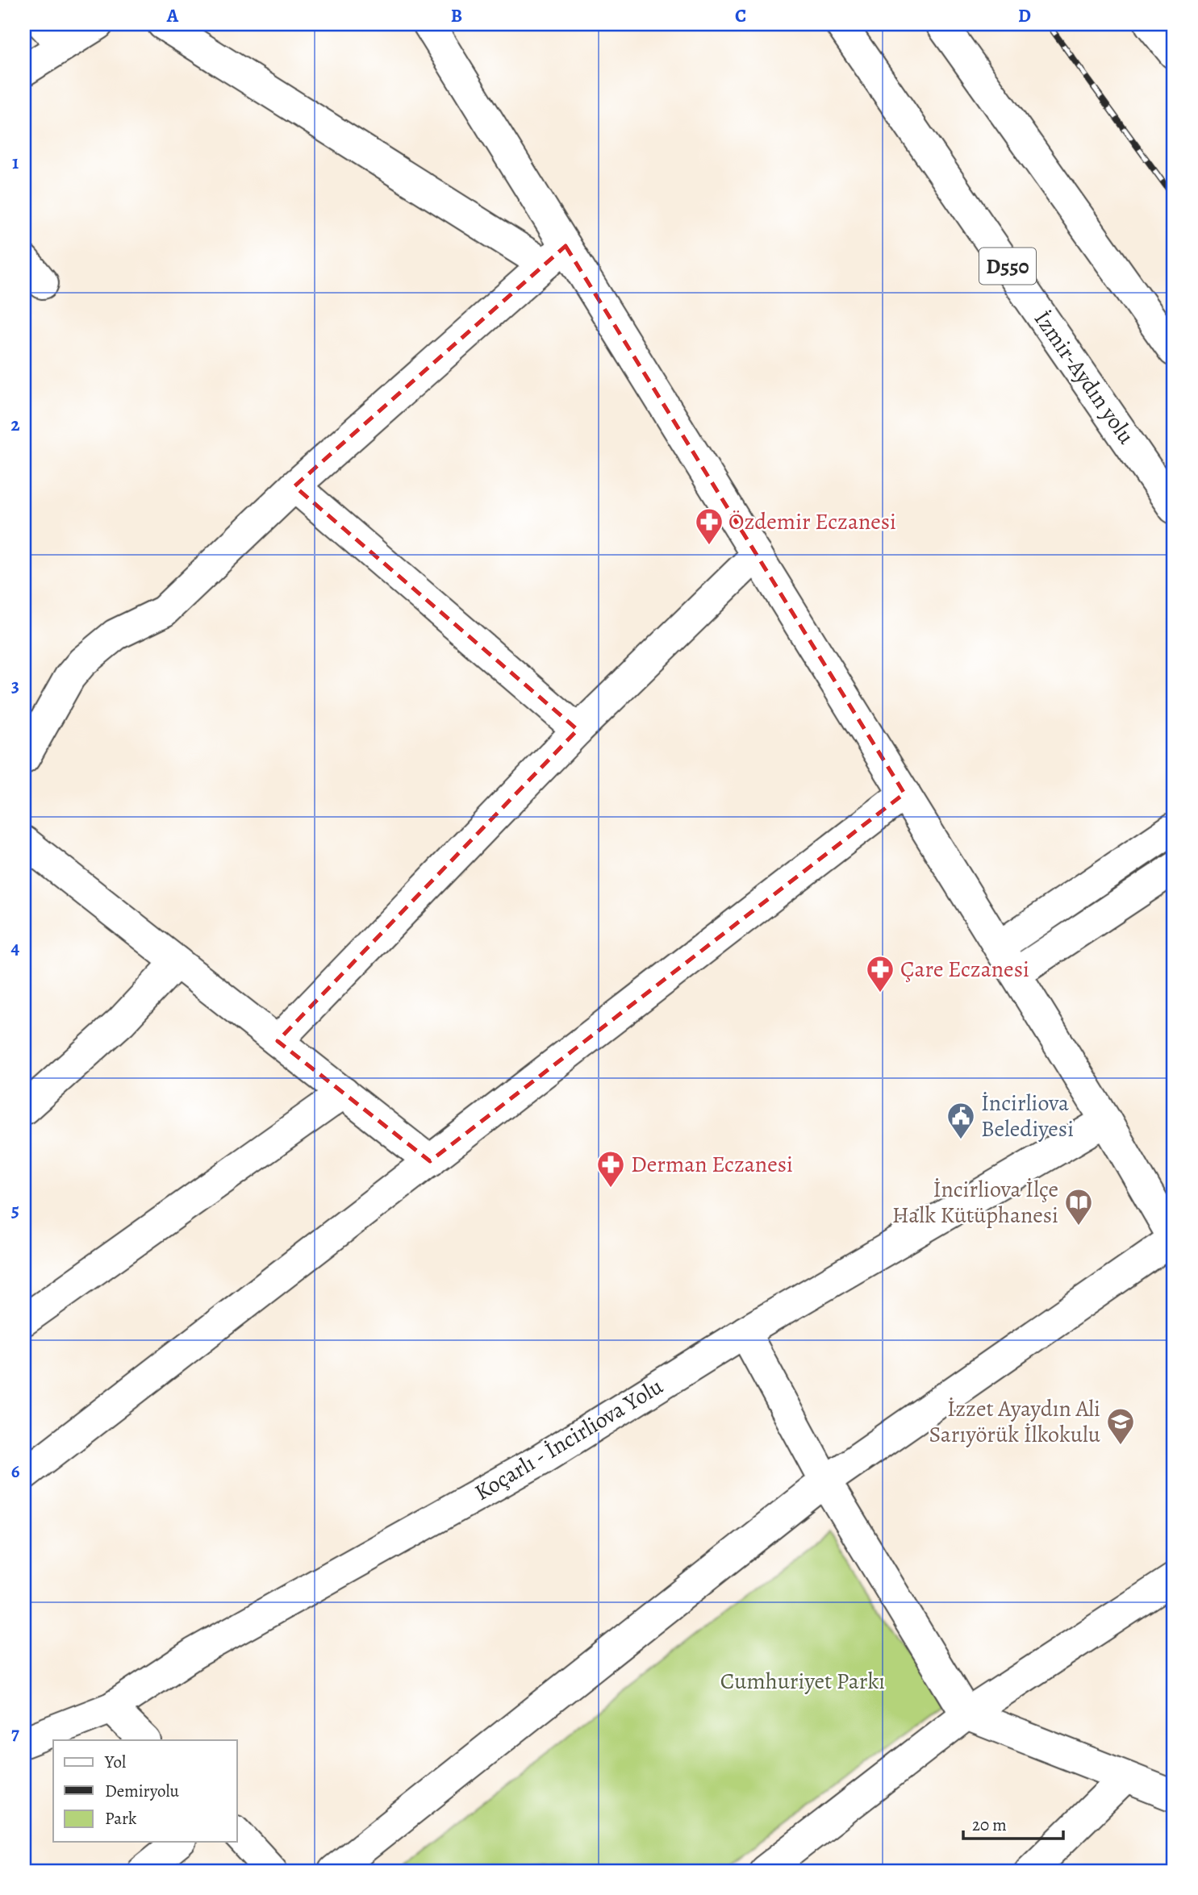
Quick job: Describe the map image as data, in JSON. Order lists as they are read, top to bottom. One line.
{"streets":{"main road":["D550","İzmir-Aydın yolu","Koçarlı - İncirliova Yolu"]},"parks":["Cumhuriyet Parkı"],"places":{"pharmacy":["Özdemir Eczanesi","Çare Eczanesi","Derman Eczanesi"],"public building":["İncirliova Belediyesi"],"library":["İncirliova İlçe Halk Kütüphanesi"],"school or university":["İzzet Ayaydın Ali Sarıyörük İlkokulu"]},"legend":["Yol","Demiryolu","Park"],"scale_bar":"20 m","grid":{"columns":["A","B","C","D"],"rows":["1","2","3","4","5","6","7"]}}
